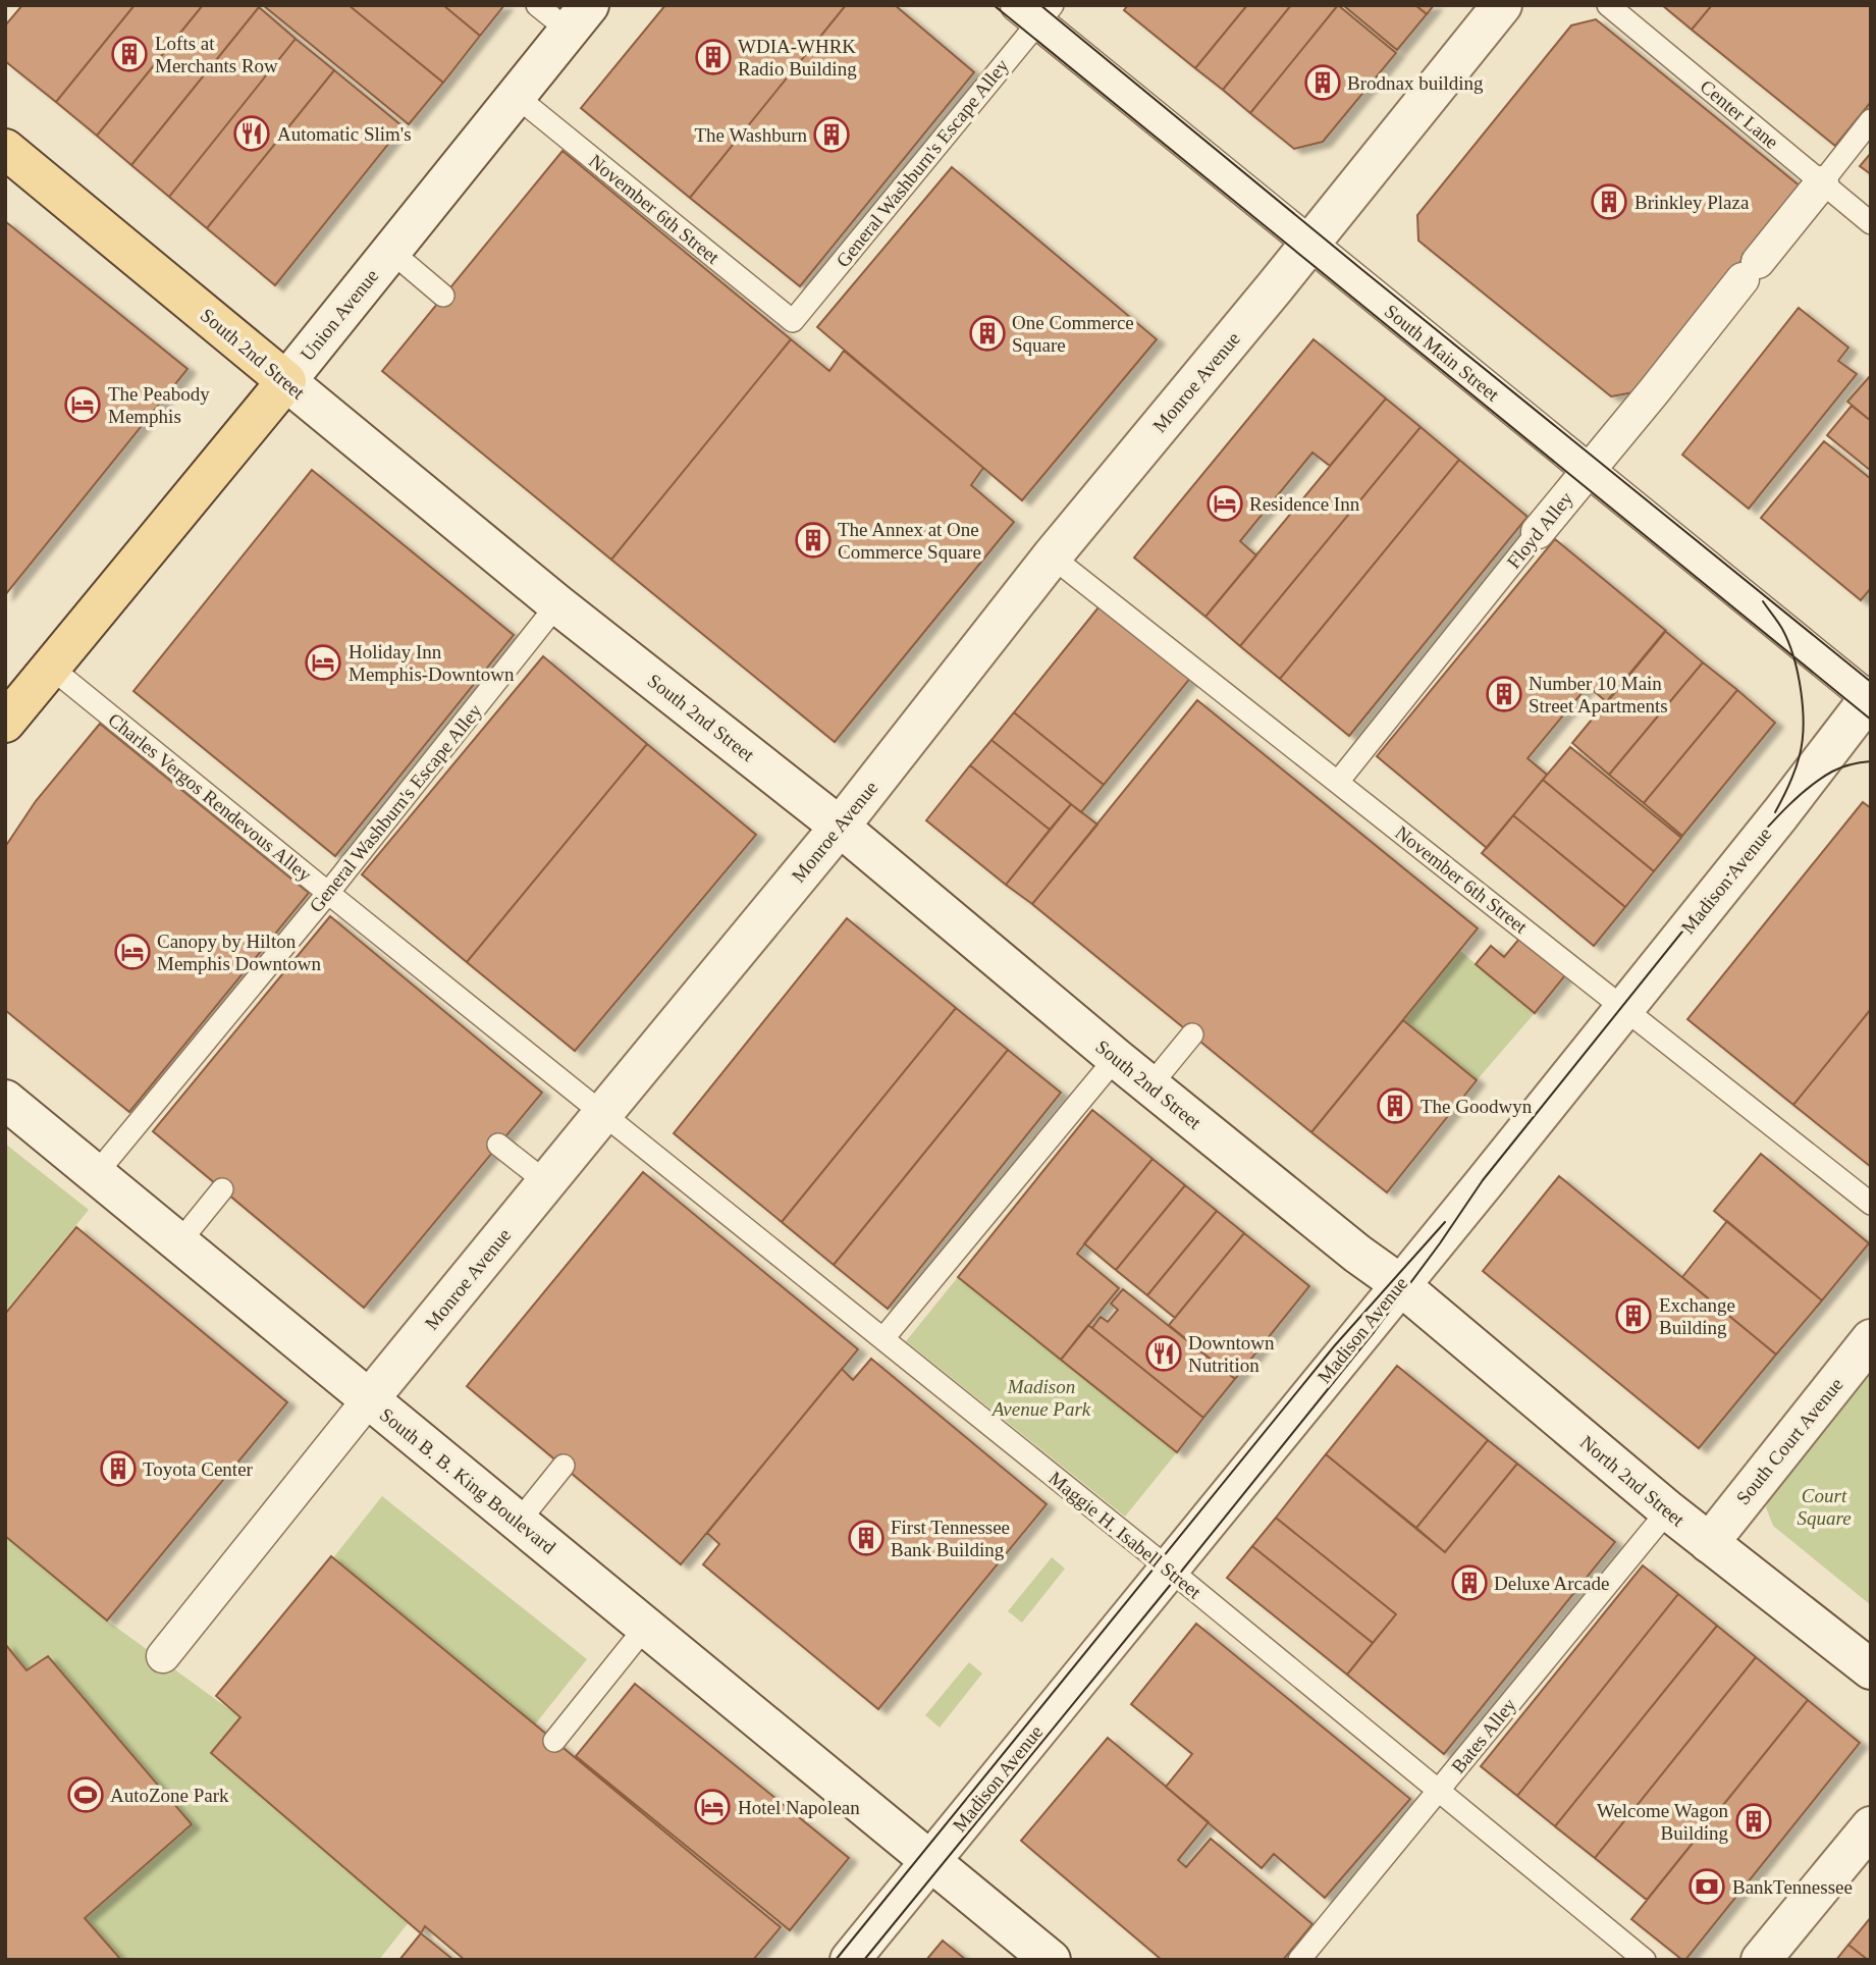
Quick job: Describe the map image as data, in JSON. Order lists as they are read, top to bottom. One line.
{"streets":{"main road":["Union Avenue","South 2nd Street","Monroe Avenue","Madison Avenue","South Court Avenue","South B. B. King Boulevard","North 2nd Street"],"street":["South Main Street","Floyd Alley"],"lane":["Center Lane","General Washburn's Escape Alley","November 6th Street","Charles Vergos Rendevous Alley","Maggie H. Isabell Street","Bates Alley"]},"crossings":[["Center Lane","Floyd Alley"],["General Washburn's Escape Alley","November 6th Street"],["General Washburn's Escape Alley","South Main Street"],["General Washburn's Escape Alley","South 2nd Street"],["General Washburn's Escape Alley","Charles Vergos Rendevous Alley"],["General Washburn's Escape Alley","South B. B. King Boulevard"],["November 6th Street","Union Avenue"],["November 6th Street","Monroe Avenue"],["November 6th Street","Floyd Alley"],["November 6th Street","Madison Avenue"],["Union Avenue","South 2nd Street"],["Union Avenue","Charles Vergos Rendevous Alley"],["South Main Street","Monroe Avenue"],["South Main Street","Floyd Alley"],["South Main Street","Madison Avenue"],["South 2nd Street","Monroe Avenue"],["South 2nd Street","Madison Avenue"],["South 2nd Street","North 2nd Street"],["Monroe Avenue","Charles Vergos Rendevous Alley"],["Monroe Avenue","South B. B. King Boulevard"],["Monroe Avenue","Maggie H. Isabell Street"],["Charles Vergos Rendevous Alley","Maggie H. Isabell Street"],["Madison Avenue","South B. B. King Boulevard"],["Madison Avenue","North 2nd Street"],["Madison Avenue","Maggie H. Isabell Street"],["South Court Avenue","North 2nd Street"],["North 2nd Street","Bates Alley"],["Maggie H. Isabell Street","Bates Alley"]],"parks":["Madison Avenue Park","Court Square"],"places":{"building":["Lofts at Merchants Row","WDIA-WHRK Radio Building","Brodnax building","The Washburn","Brinkley Plaza","One Commerce Square","The Annex at One Commerce Square","Number 10 Main Street Apartments","The Goodwyn","Exchange Building","Toyota Center","First Tennessee Bank Building","Deluxe Arcade","Welcome Wagon Building"],"restaurant":["Automatic Slim's","Downtown Nutrition"],"hotel":["The Peabody Memphis","Residence Inn","Holiday Inn Memphis-Downtown","Canopy by Hilton Memphis Downtown","Hotel Napolean"],"sports":["AutoZone Park"],"bank":["BankTennessee"]}}
